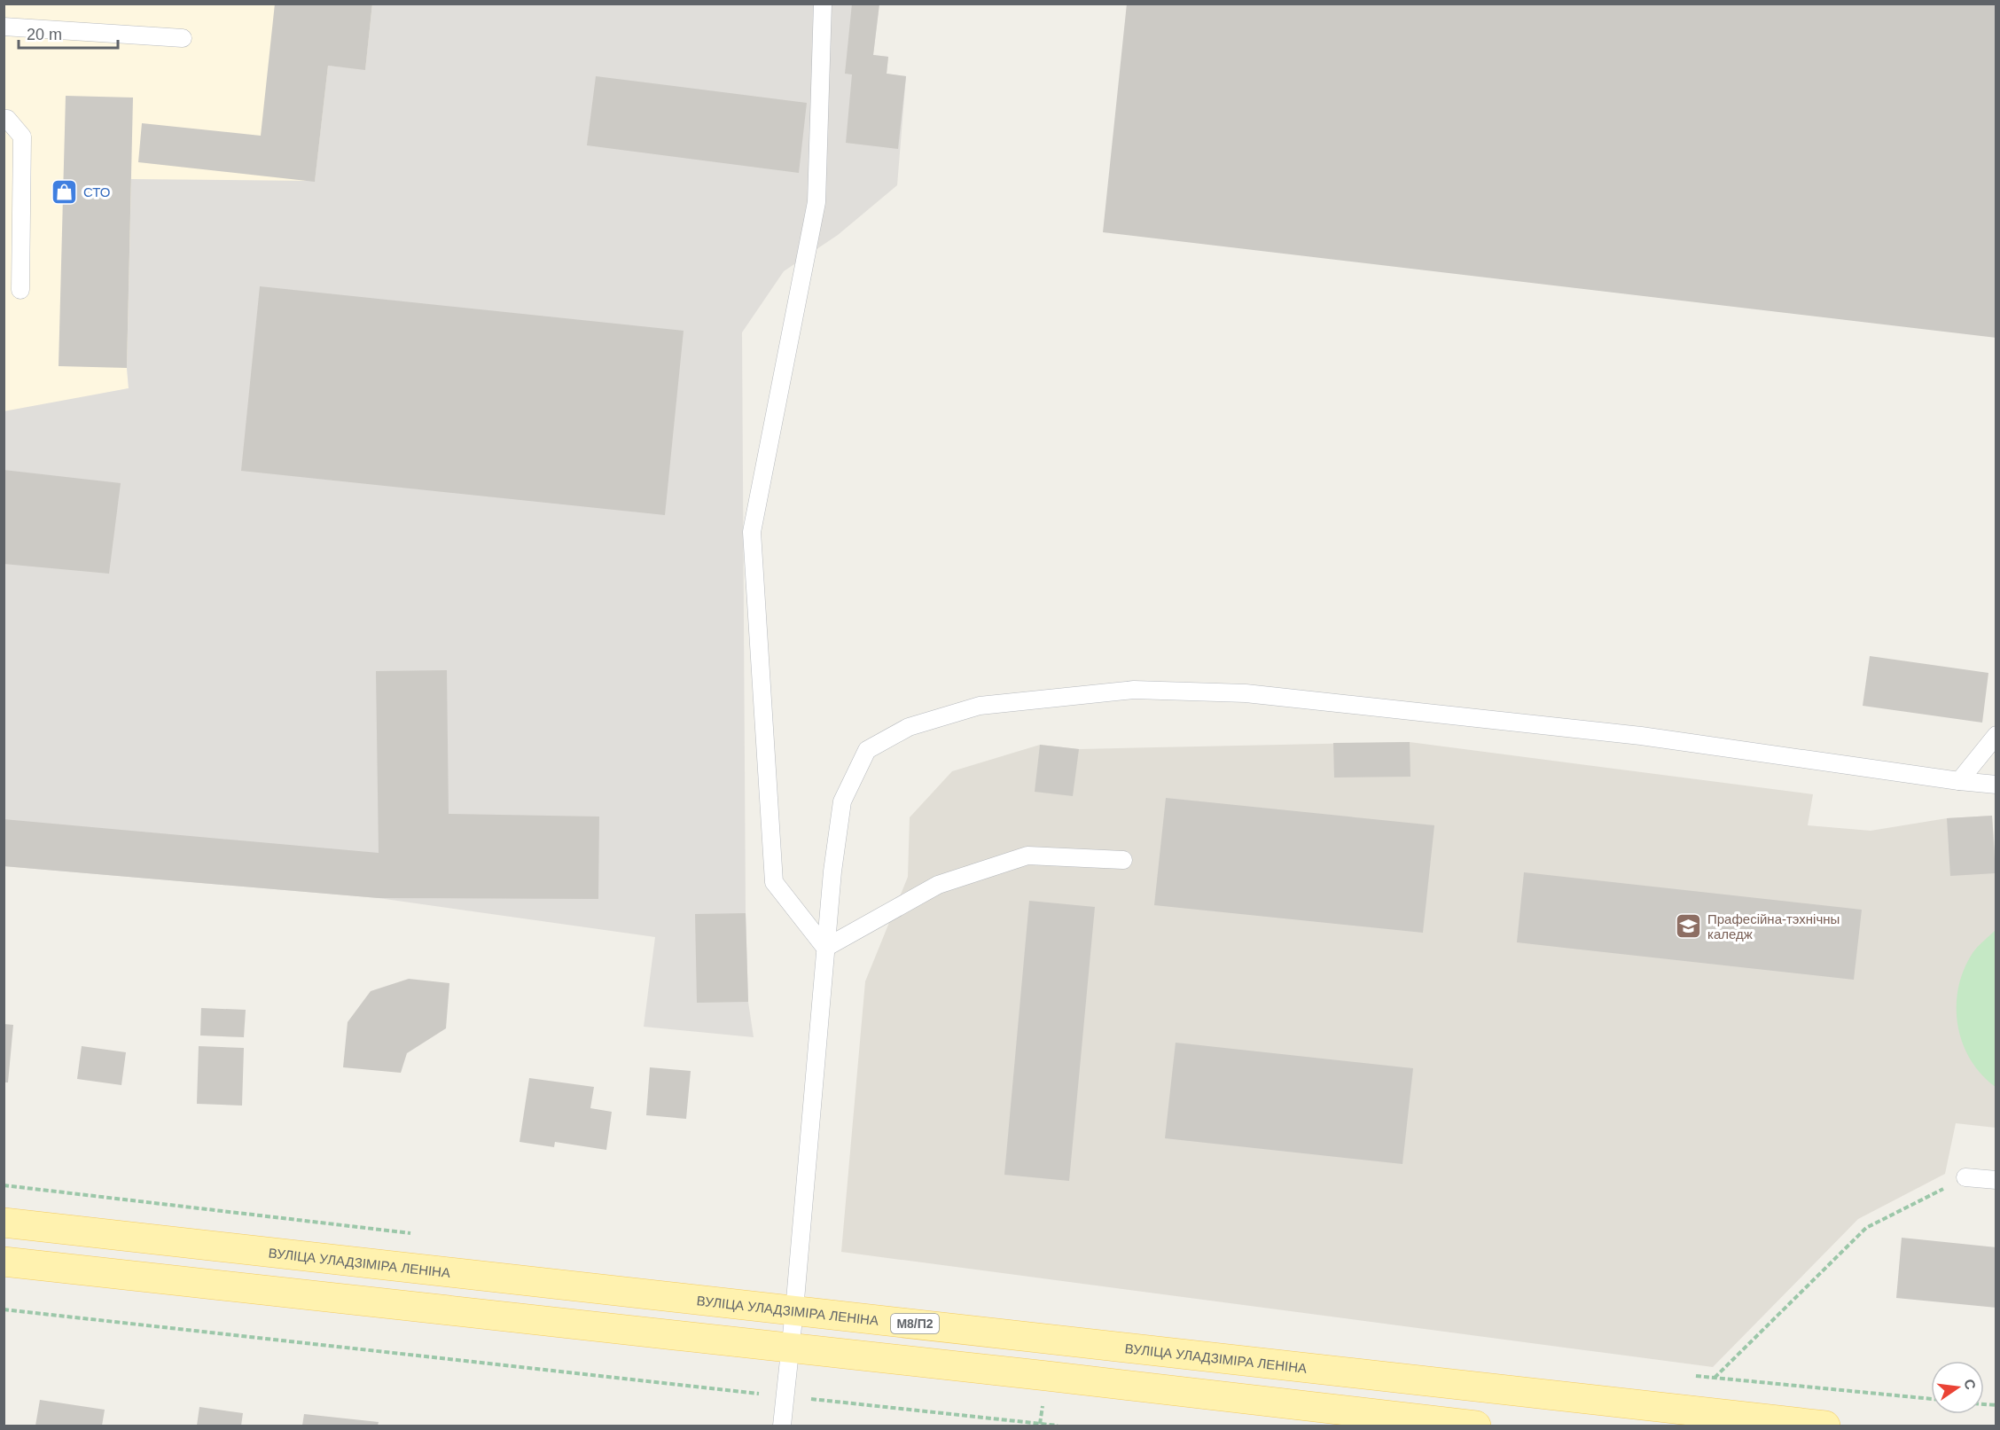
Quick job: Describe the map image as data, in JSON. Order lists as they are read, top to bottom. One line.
{"streets":{"main road":["ВУЛІЦА УЛАДЗІМІРА ЛЕНІНА","М8/П2"]},"places":{"shop":["СТО"],"school or university":["Прафесійна-тэхнічны каледж"]},"scale_bar":"20 m","north":"right"}
